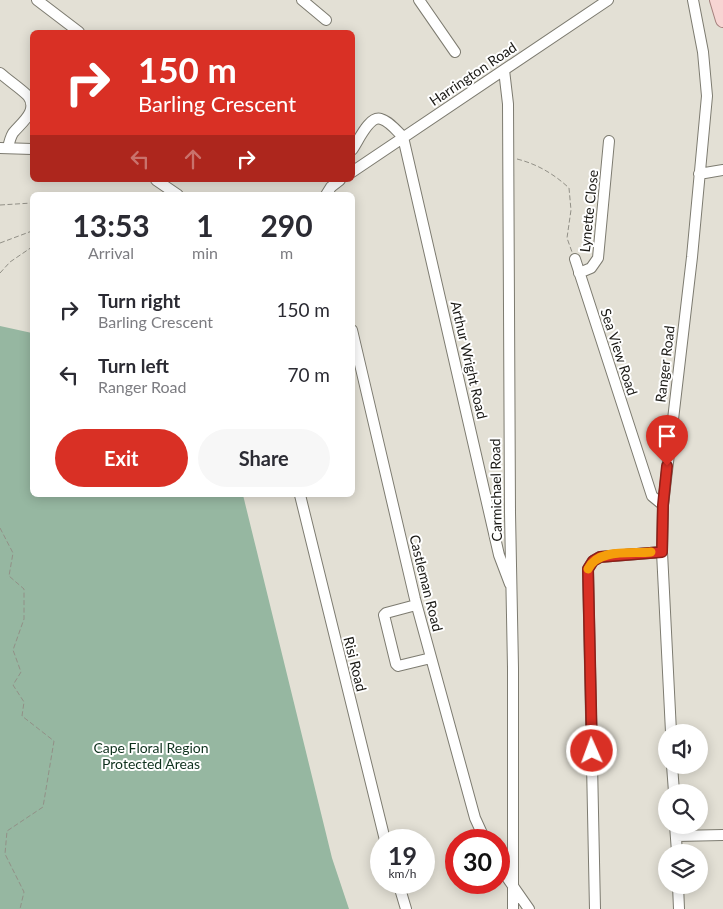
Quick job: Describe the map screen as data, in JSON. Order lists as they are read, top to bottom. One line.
{"streets":{"street":["Harrington Road","Lynette Close","Sea View Road","Arthur Wright Road","Ranger Road","Carmichael Road","Castleman Road","Risi Road"]},"crossings":[["Harrington Road","Arthur Wright Road"],["Harrington Road","Carmichael Road"],["Lynette Close","Sea View Road"],["Sea View Road","Ranger Road"],["Arthur Wright Road","Carmichael Road"]],"parks":["Cape Floral Region Protected Areas"],"page":{"turn":["150 m","Barling Crescent"],"eta":["13:53","Arrival","1","min","290","m"],"list":[{"name":"Turn right","note":"Barling Crescent","value":"150 m"},{"name":"Turn left","note":"Ranger Road","value":"70 m"}],"buttons":["Exit","Share"],"speed":"19 km/h","limit":"30"}}
